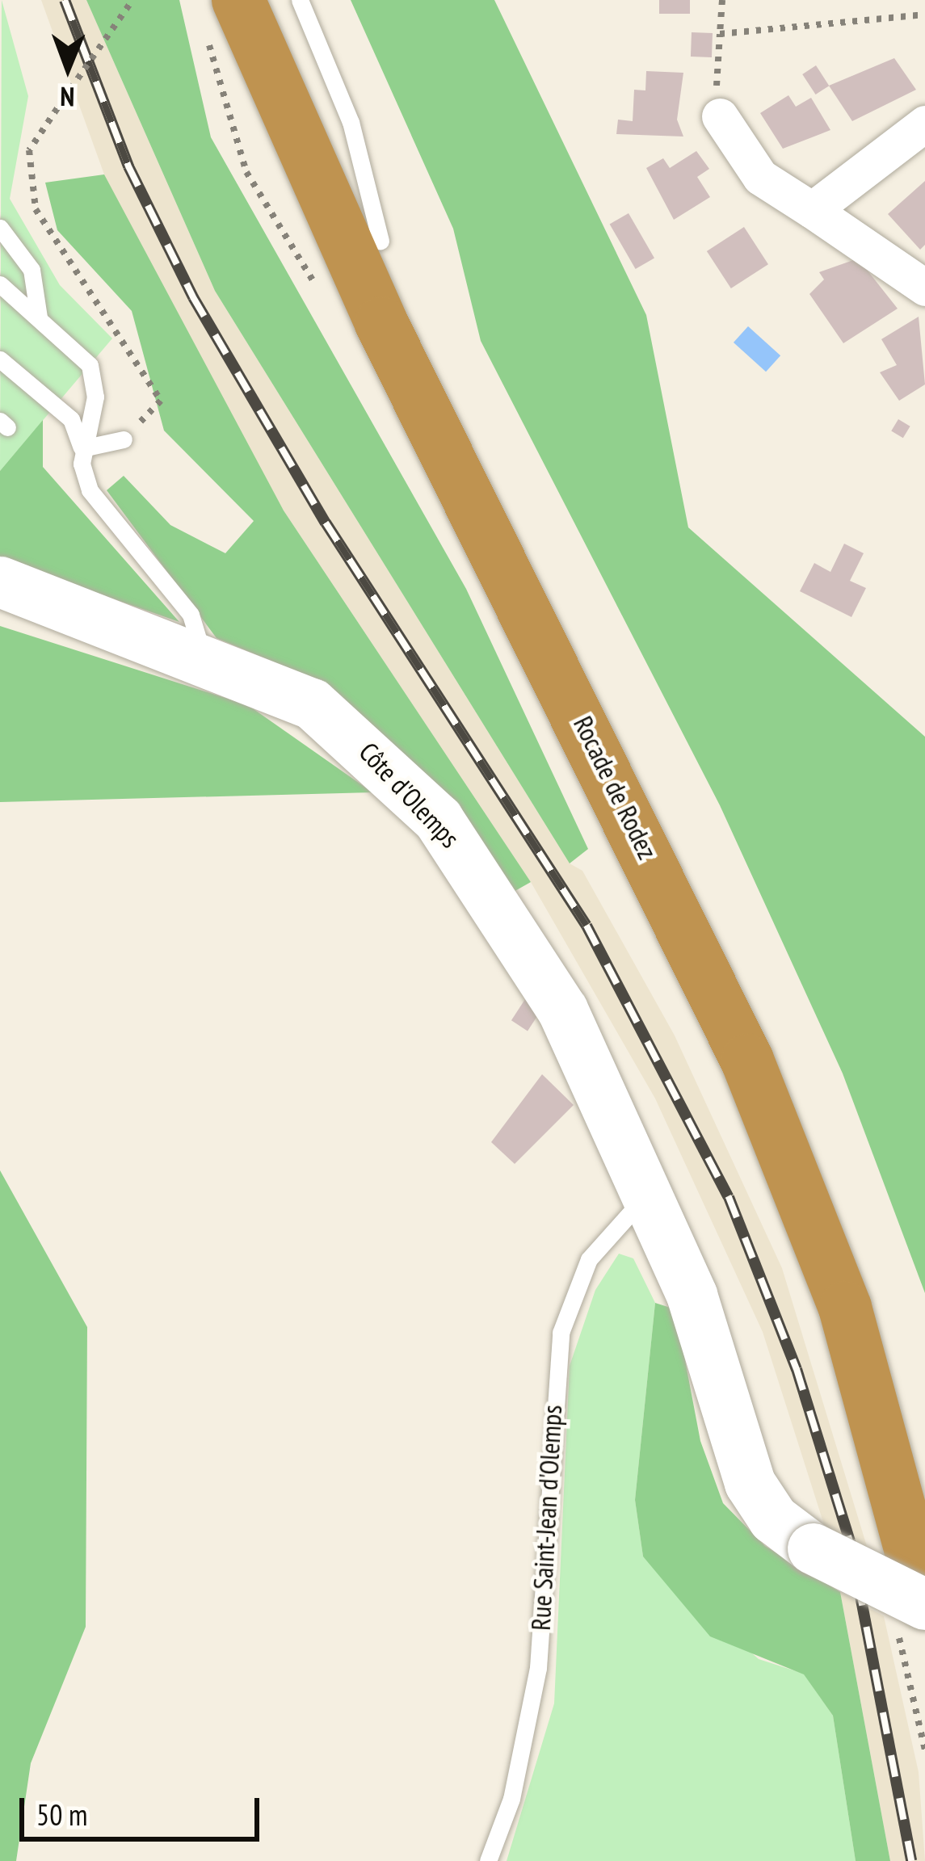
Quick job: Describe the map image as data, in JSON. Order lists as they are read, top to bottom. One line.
{"streets":{"highway":["Rocade de Rodez"],"street":["Côte d'Olemps"],"lane":["Rue Saint-Jean d'Olemps"]},"crossings":[["Rocade de Rodez","Côte d'Olemps"],["Côte d'Olemps","Rue Saint-Jean d'Olemps"]],"scale_bar":"50 m","north":"bottom"}
